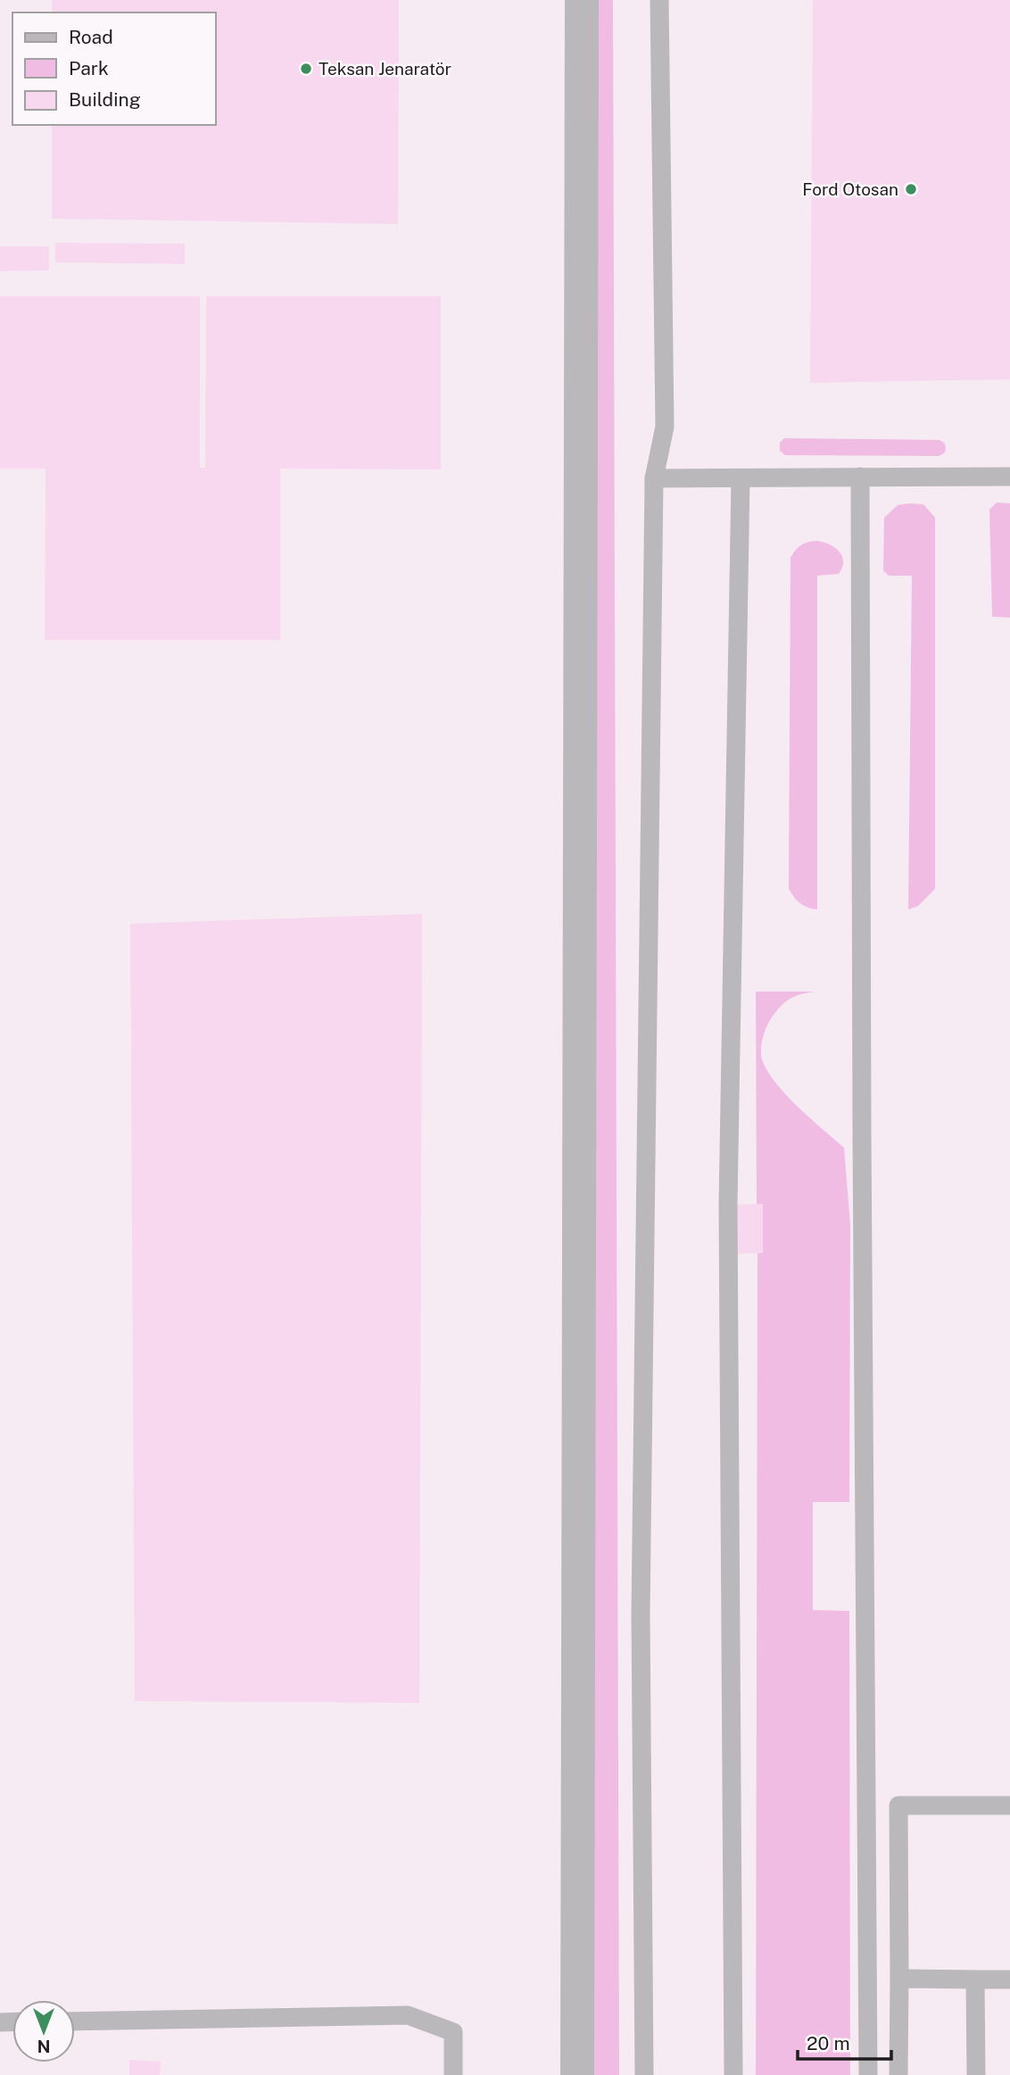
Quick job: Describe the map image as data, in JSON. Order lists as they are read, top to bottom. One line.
{"places":["Teksan Jenaratör","Ford Otosan"],"legend":["Road","Park","Building"],"scale_bar":"20 m","north":"bottom"}
